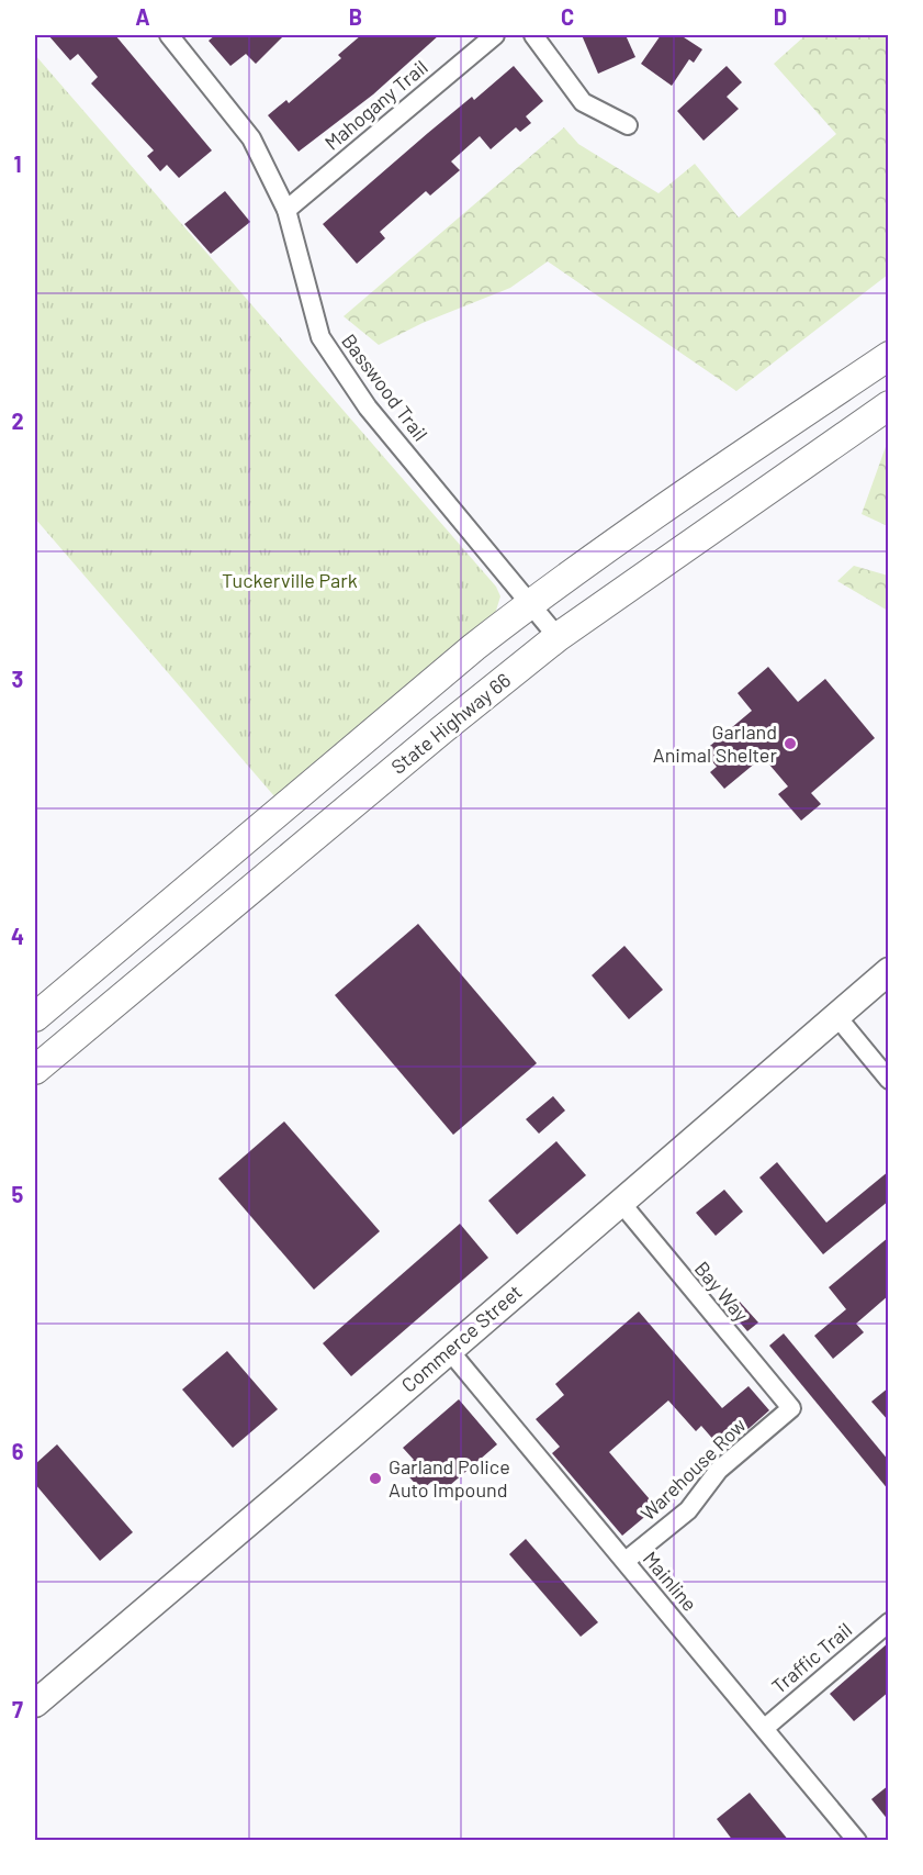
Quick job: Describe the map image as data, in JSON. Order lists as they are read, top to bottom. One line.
{"streets":{"main road":["State Highway 66"],"street":["Mahogany Trail","Basswood Trail","Bay Way","Commerce Street","Warehouse Row","Mainline","Traffic Trail"]},"crossings":[["Mahogany Trail","Basswood Trail"],["Basswood Trail","State Highway 66"],["Bay Way","Commerce Street"],["Bay Way","Warehouse Row"],["Commerce Street","Mainline"],["Warehouse Row","Mainline"],["Mainline","Traffic Trail"]],"parks":["Tuckerville Park"],"places":["Garland Animal Shelter","Garland Police Auto Impound"],"grid":{"columns":["A","B","C","D"],"rows":["1","2","3","4","5","6","7"]}}
